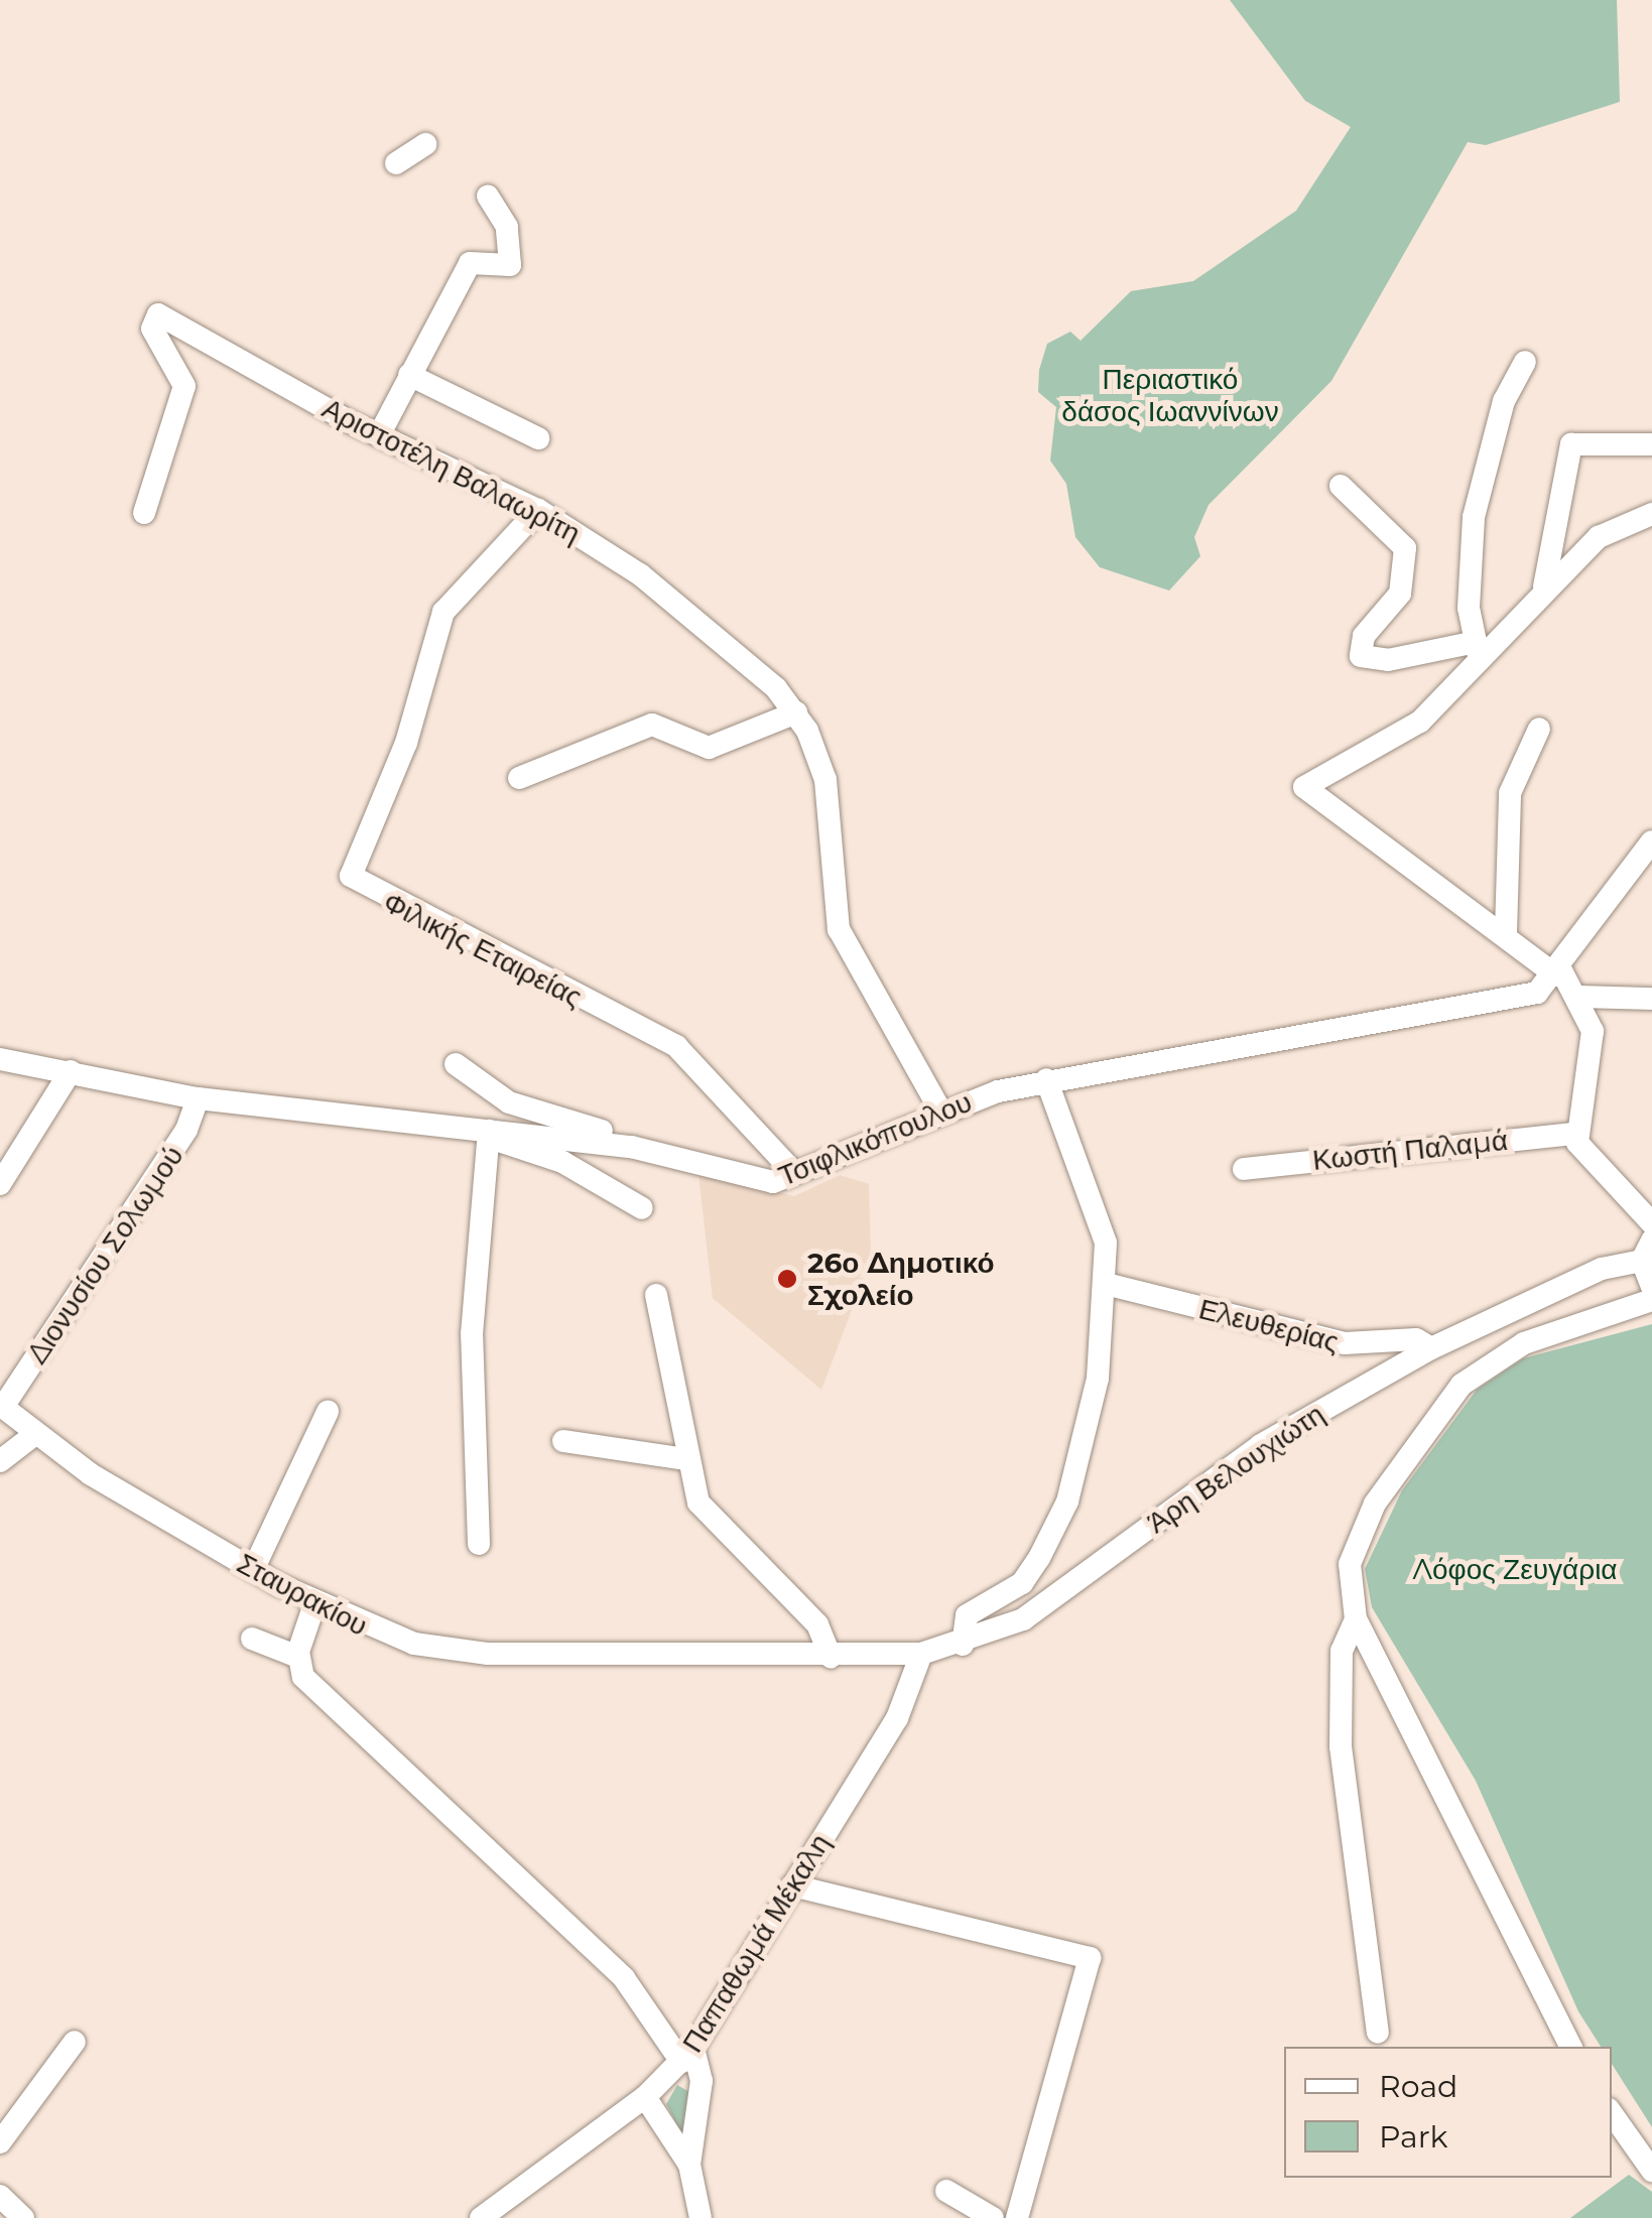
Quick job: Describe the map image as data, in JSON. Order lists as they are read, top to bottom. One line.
{"streets":{"street":["Αριστοτέλη Βαλαωρίτη","Φιλικής Εταιρείας","Τσιφλικόπουλου","Κωστή Παλαμά","Διονυσίου Σολωμού","Ελευθερίας","Άρη Βελουχιώτη","Σταυρακίου","Παπαθωμά Μέκαλη"]},"crossings":[["Αριστοτέλη Βαλαωρίτη","Φιλικής Εταιρείας"],["Αριστοτέλη Βαλαωρίτη","Τσιφλικόπουλου"],["Φιλικής Εταιρείας","Τσιφλικόπουλου"],["Τσιφλικόπουλου","Διονυσίου Σολωμού"],["Διονυσίου Σολωμού","Σταυρακίου"],["Ελευθερίας","Άρη Βελουχιώτη"],["Άρη Βελουχιώτη","Σταυρακίου"],["Άρη Βελουχιώτη","Παπαθωμά Μέκαλη"]],"parks":["Περιαστικό δάσος Ιωαννίνων","Λόφος Ζευγάρια"],"places":["26ο Δημοτικό Σχολείο"],"legend":["Road","Park"]}
